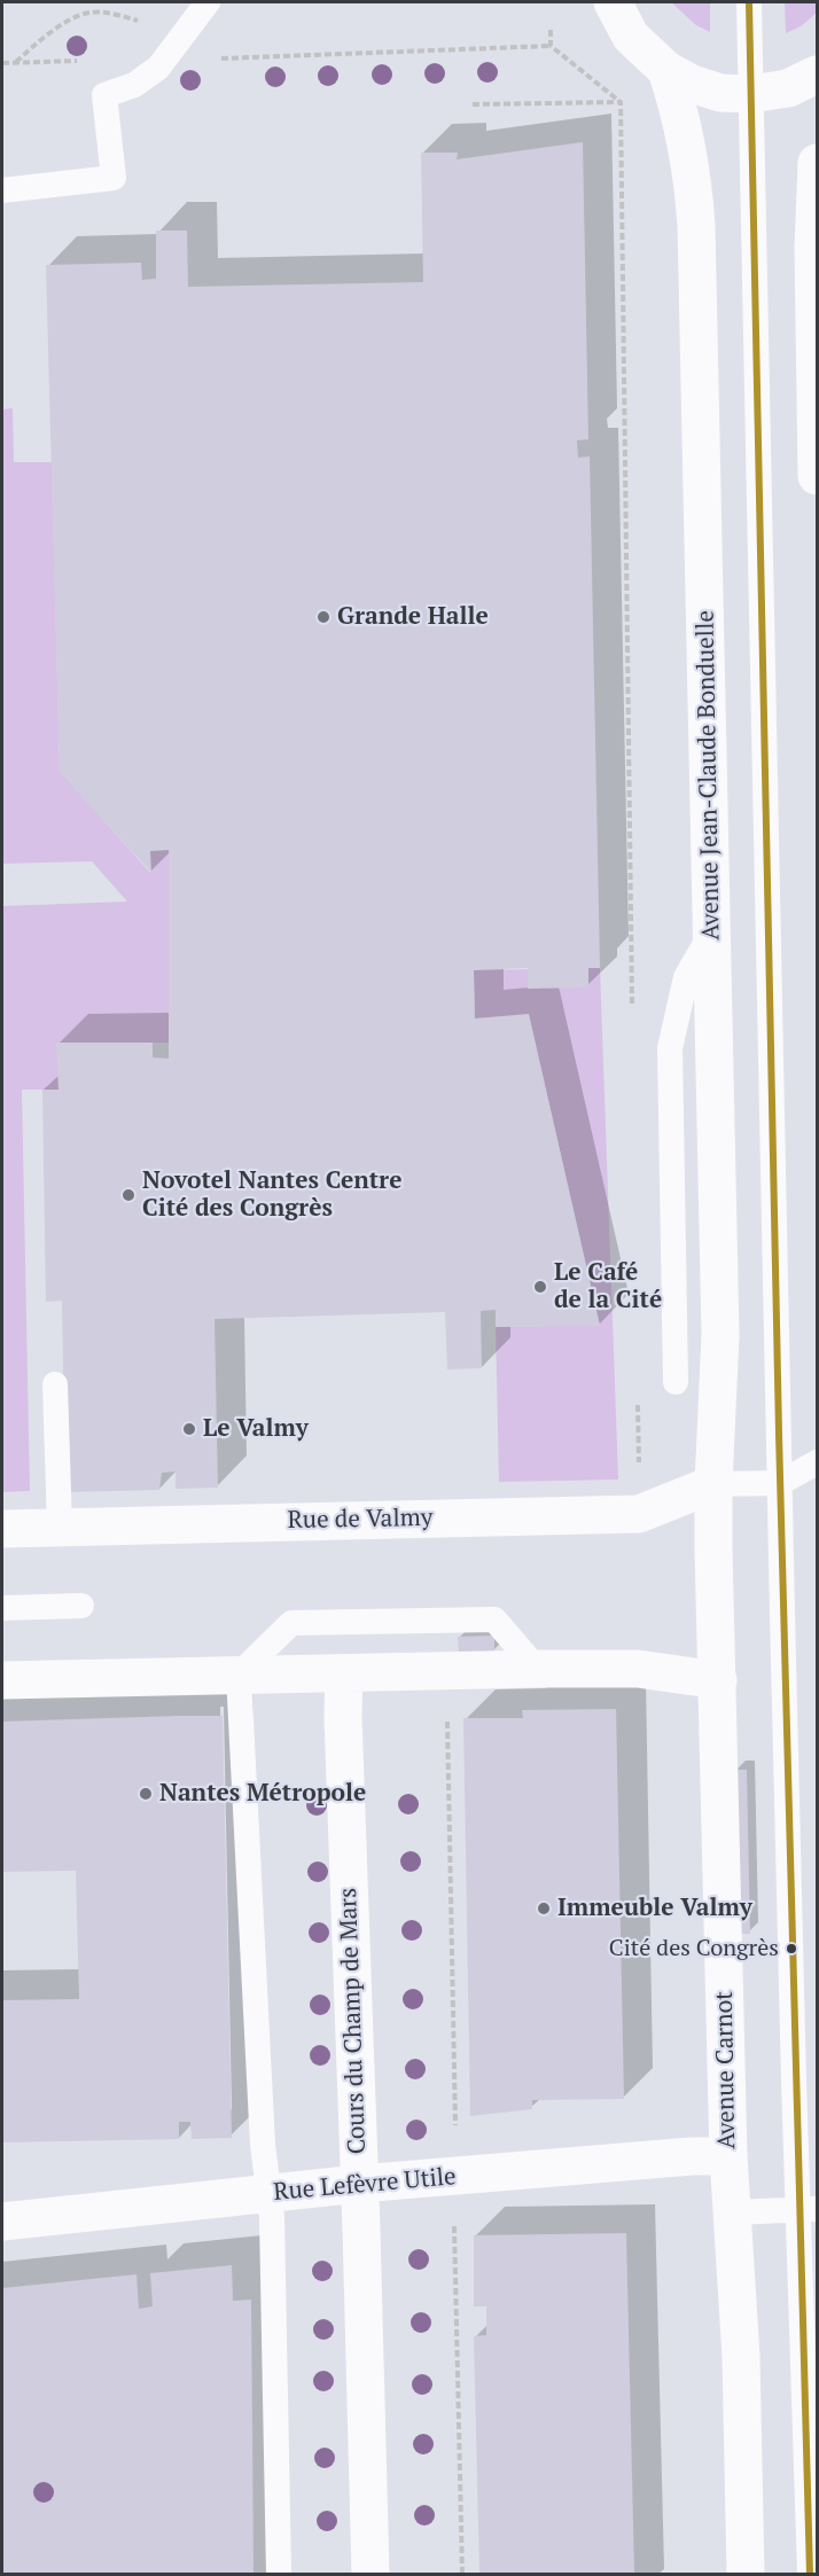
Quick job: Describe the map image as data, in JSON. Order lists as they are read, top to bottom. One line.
{"streets":{"street":["Avenue Jean-Claude Bonduelle","Rue de Valmy","Cours du Champ de Mars","Avenue Carnot","Rue Lefèvre Utile"]},"crossings":[["Avenue Jean-Claude Bonduelle","Rue de Valmy"],["Avenue Jean-Claude Bonduelle","Avenue Carnot"],["Rue de Valmy","Avenue Carnot"],["Cours du Champ de Mars","Rue Lefèvre Utile"],["Avenue Carnot","Rue Lefèvre Utile"]],"places":["Grande Halle","Novotel Nantes Centre Cité des Congrès","Le Café de la Cité","Le Valmy","Nantes Métropole","Immeuble Valmy","Cité des Congrès"]}
